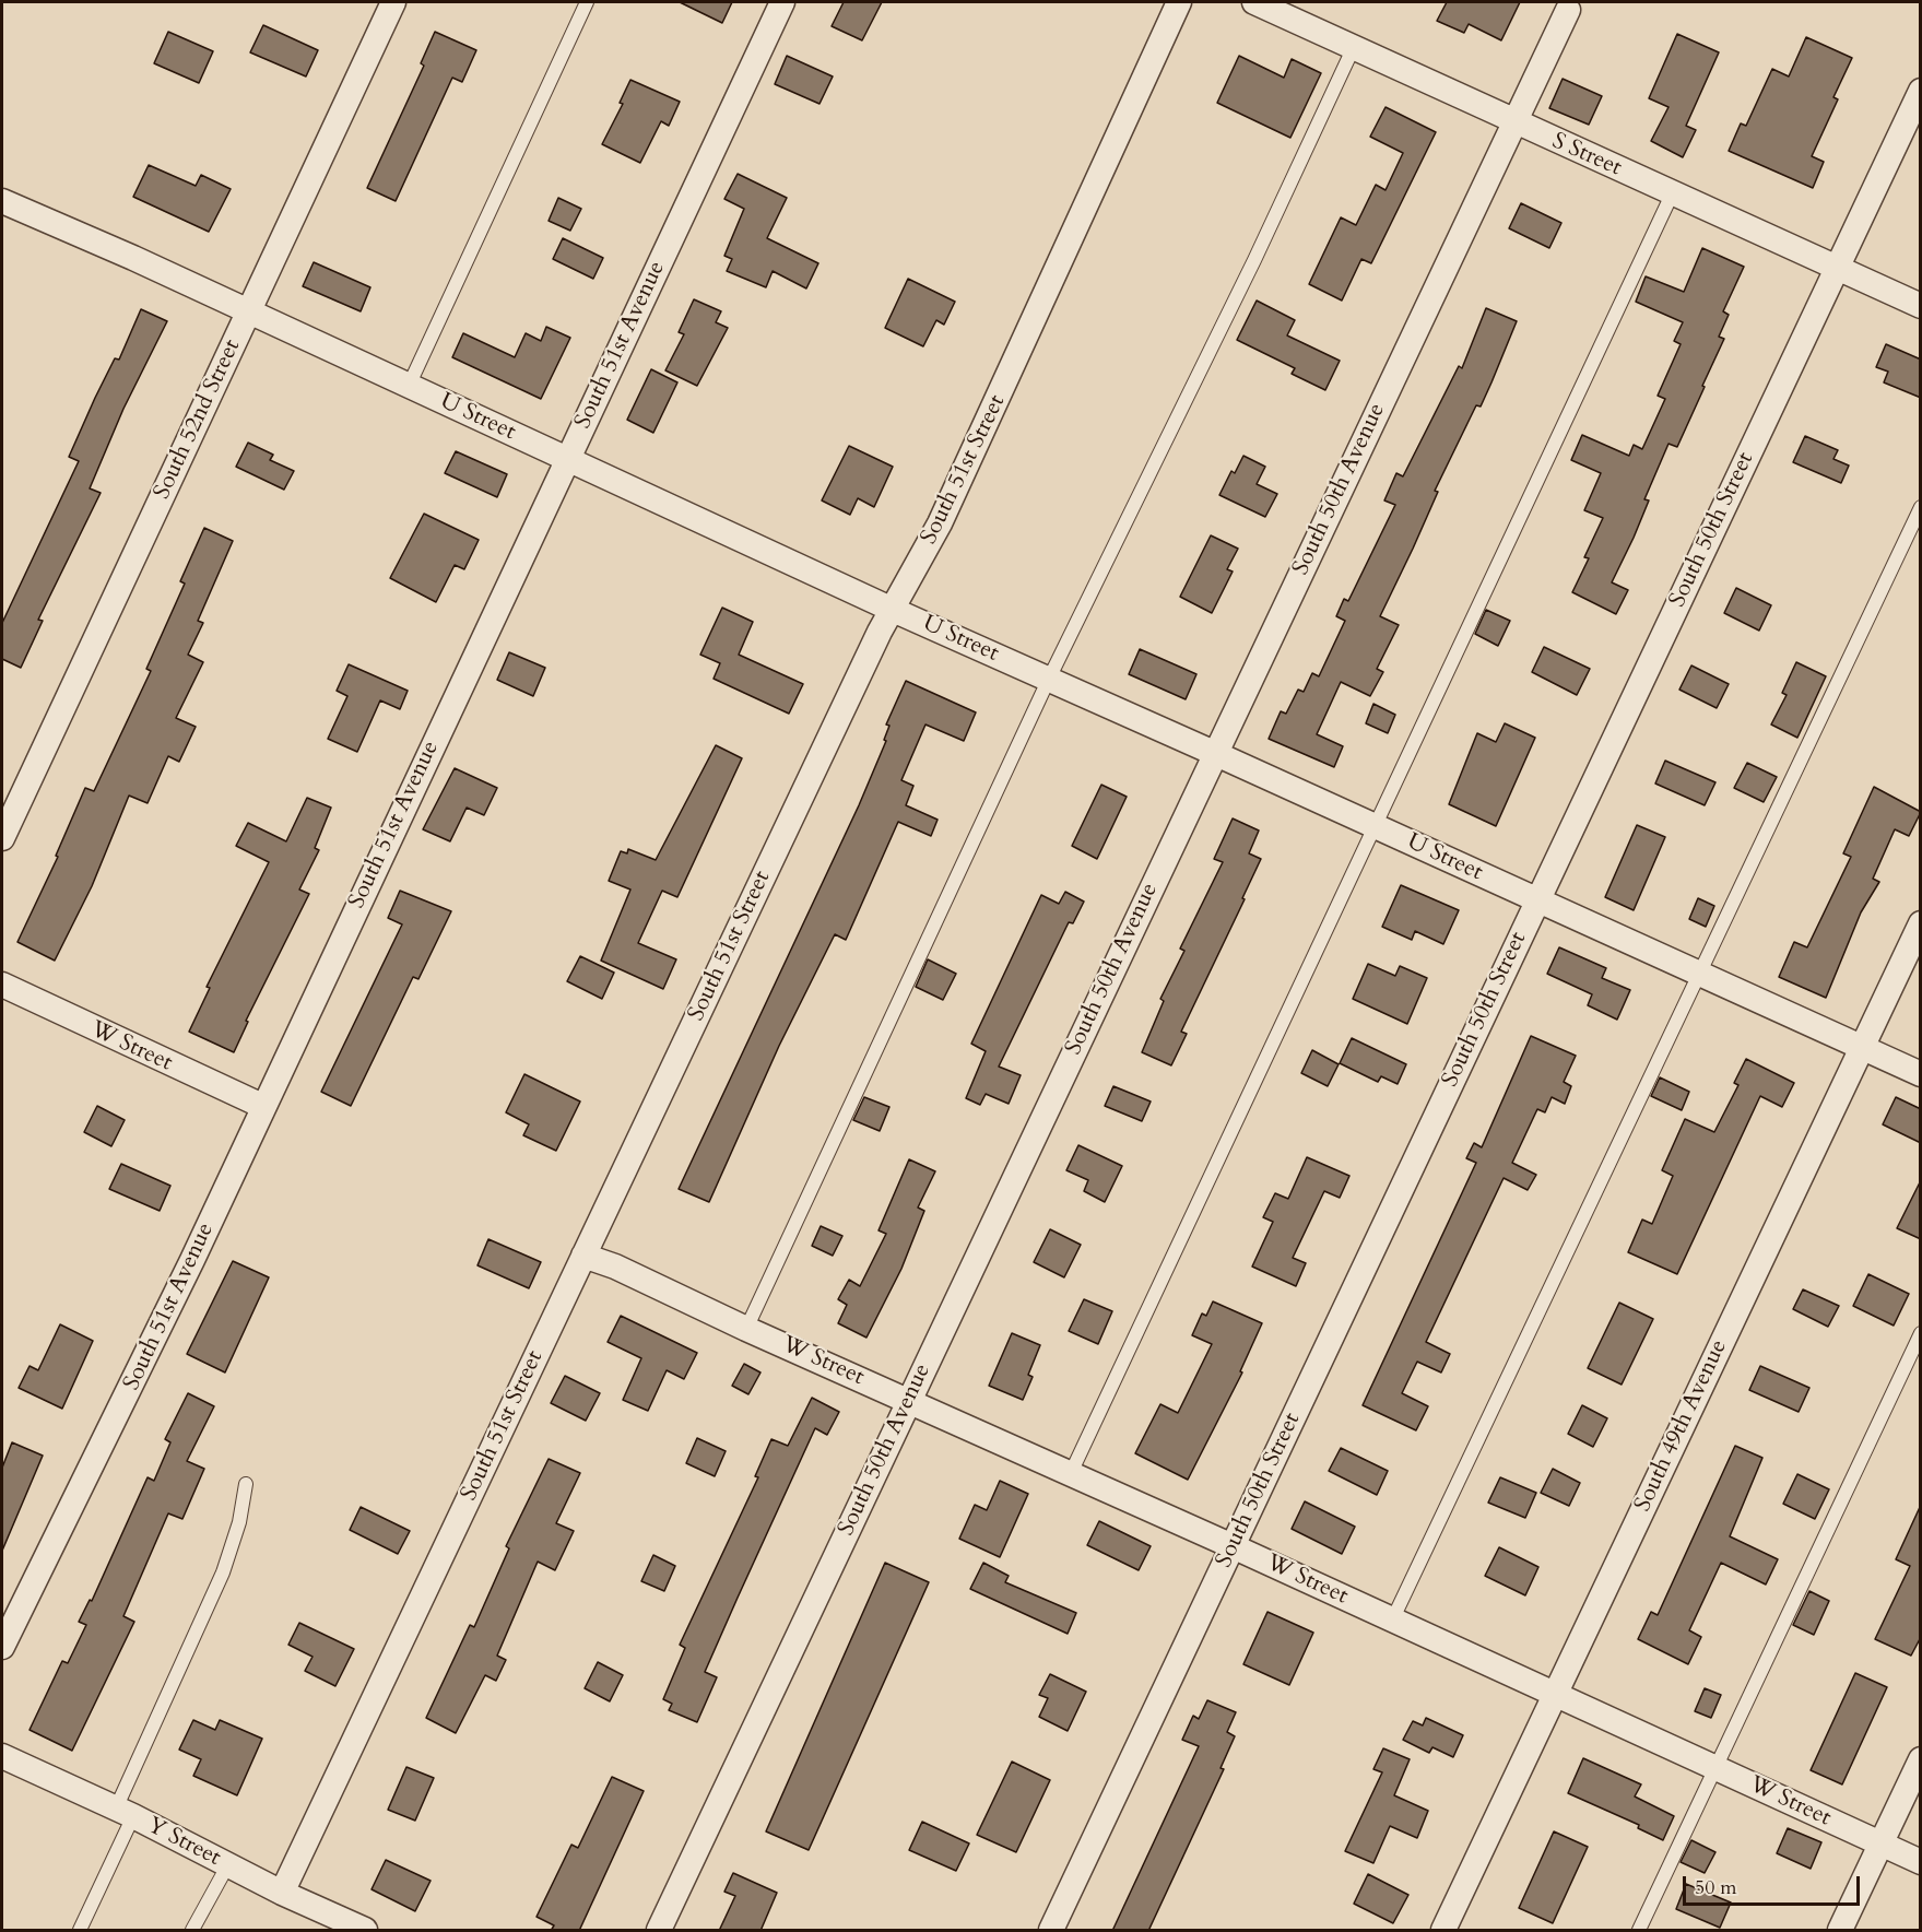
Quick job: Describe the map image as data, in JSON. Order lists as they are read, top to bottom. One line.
{"streets":{"street":["S Street","South 51st Avenue","U Street","South 52nd Street","South 51st Street","South 50th Avenue","South 50th Street","W Street","South 49th Avenue","Y Street"]},"crossings":[["S Street","South 50th Avenue"],["S Street","South 50th Street"],["South 51st Avenue","U Street"],["South 51st Avenue","W Street"],["U Street","South 52nd Street"],["U Street","South 51st Street"],["U Street","South 50th Avenue"],["U Street","South 50th Street"],["U Street","South 49th Avenue"],["South 51st Street","W Street"],["South 51st Street","Y Street"],["South 50th Avenue","W Street"],["South 50th Street","W Street"],["W Street","South 49th Avenue"]],"scale_bar":"50 m"}
